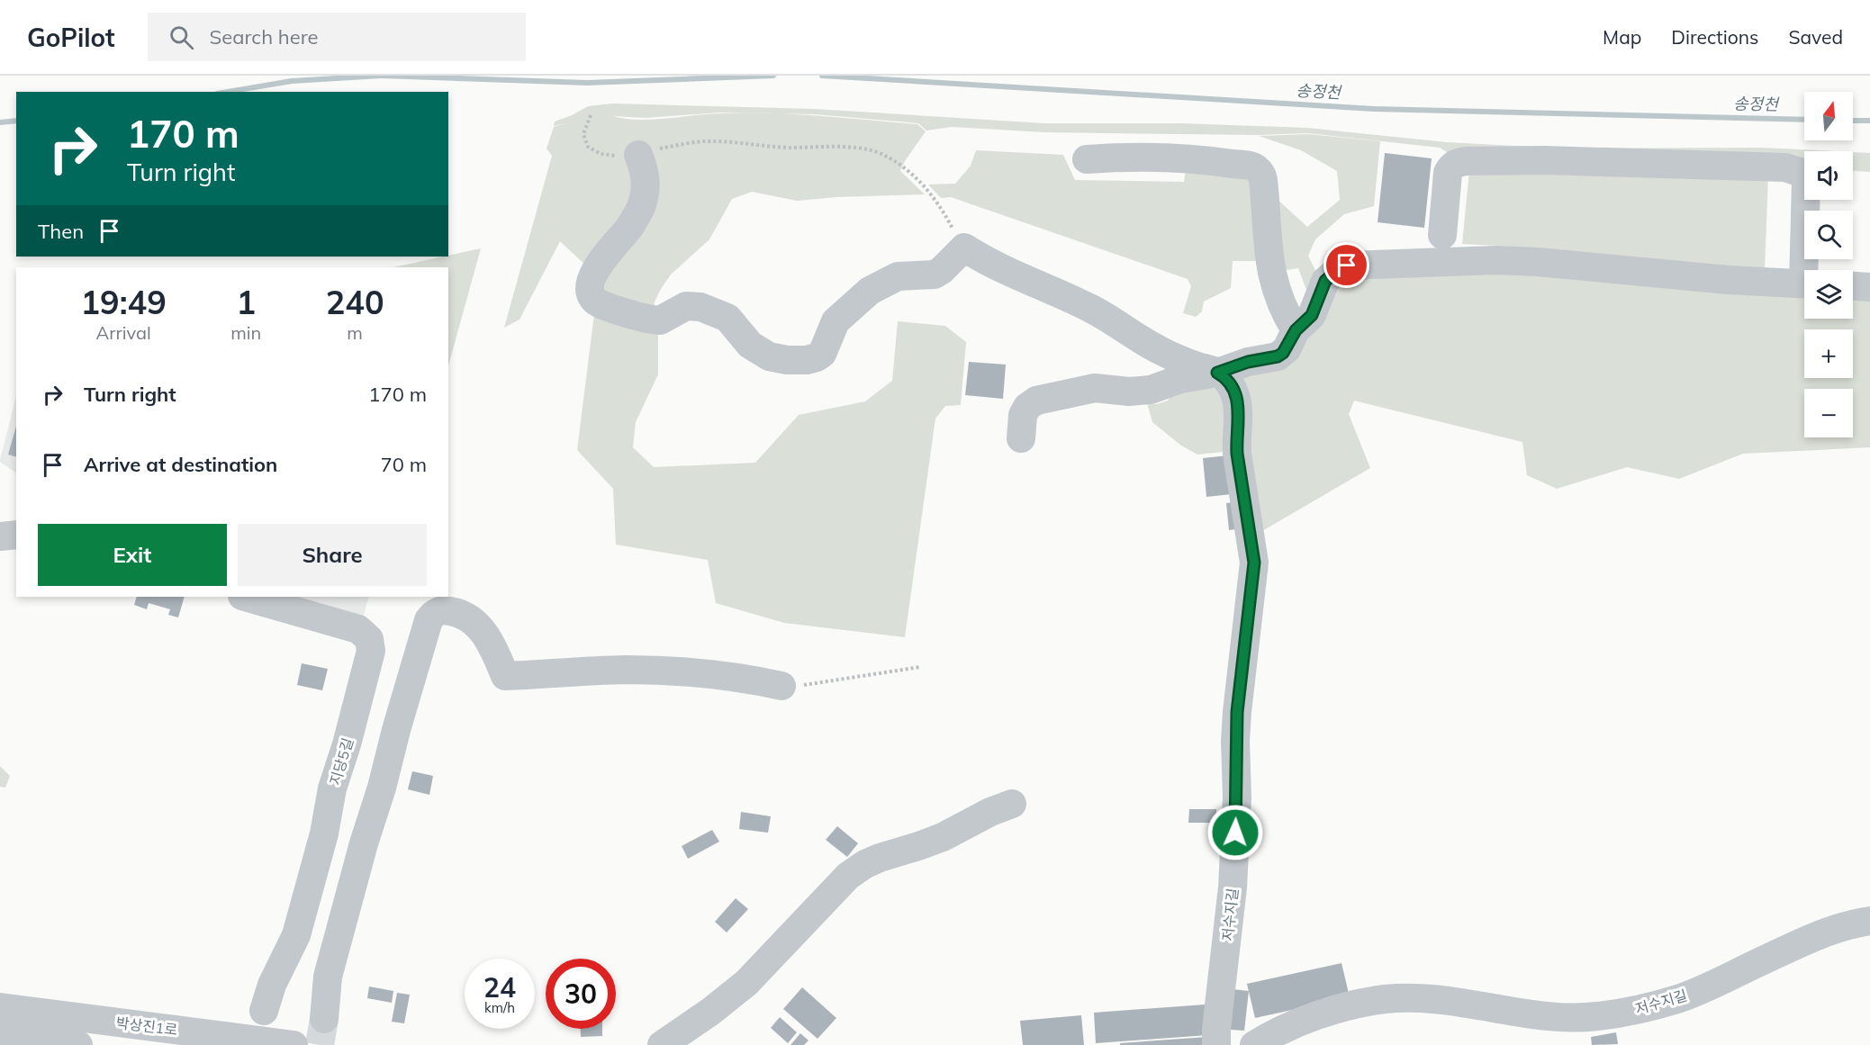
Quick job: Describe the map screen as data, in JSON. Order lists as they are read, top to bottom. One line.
{"streets":{"street":["지당5길","저수지길","박상진1로"]},"water":["송정천"],"north":"top","page":{"header":"GoPilot","search":"Search here","nav":["Map","Directions","Saved"],"map_buttons":["+","−"],"turn":["170 m","Turn right"],"then":"Then","eta":["19:49","Arrival","1","min","240","m"],"list":[{"name":"Turn right","value":"170 m"},{"name":"Arrive at destination","value":"70 m"}],"buttons":["Exit","Share"],"speed":"24 km/h","limit":"30"}}
